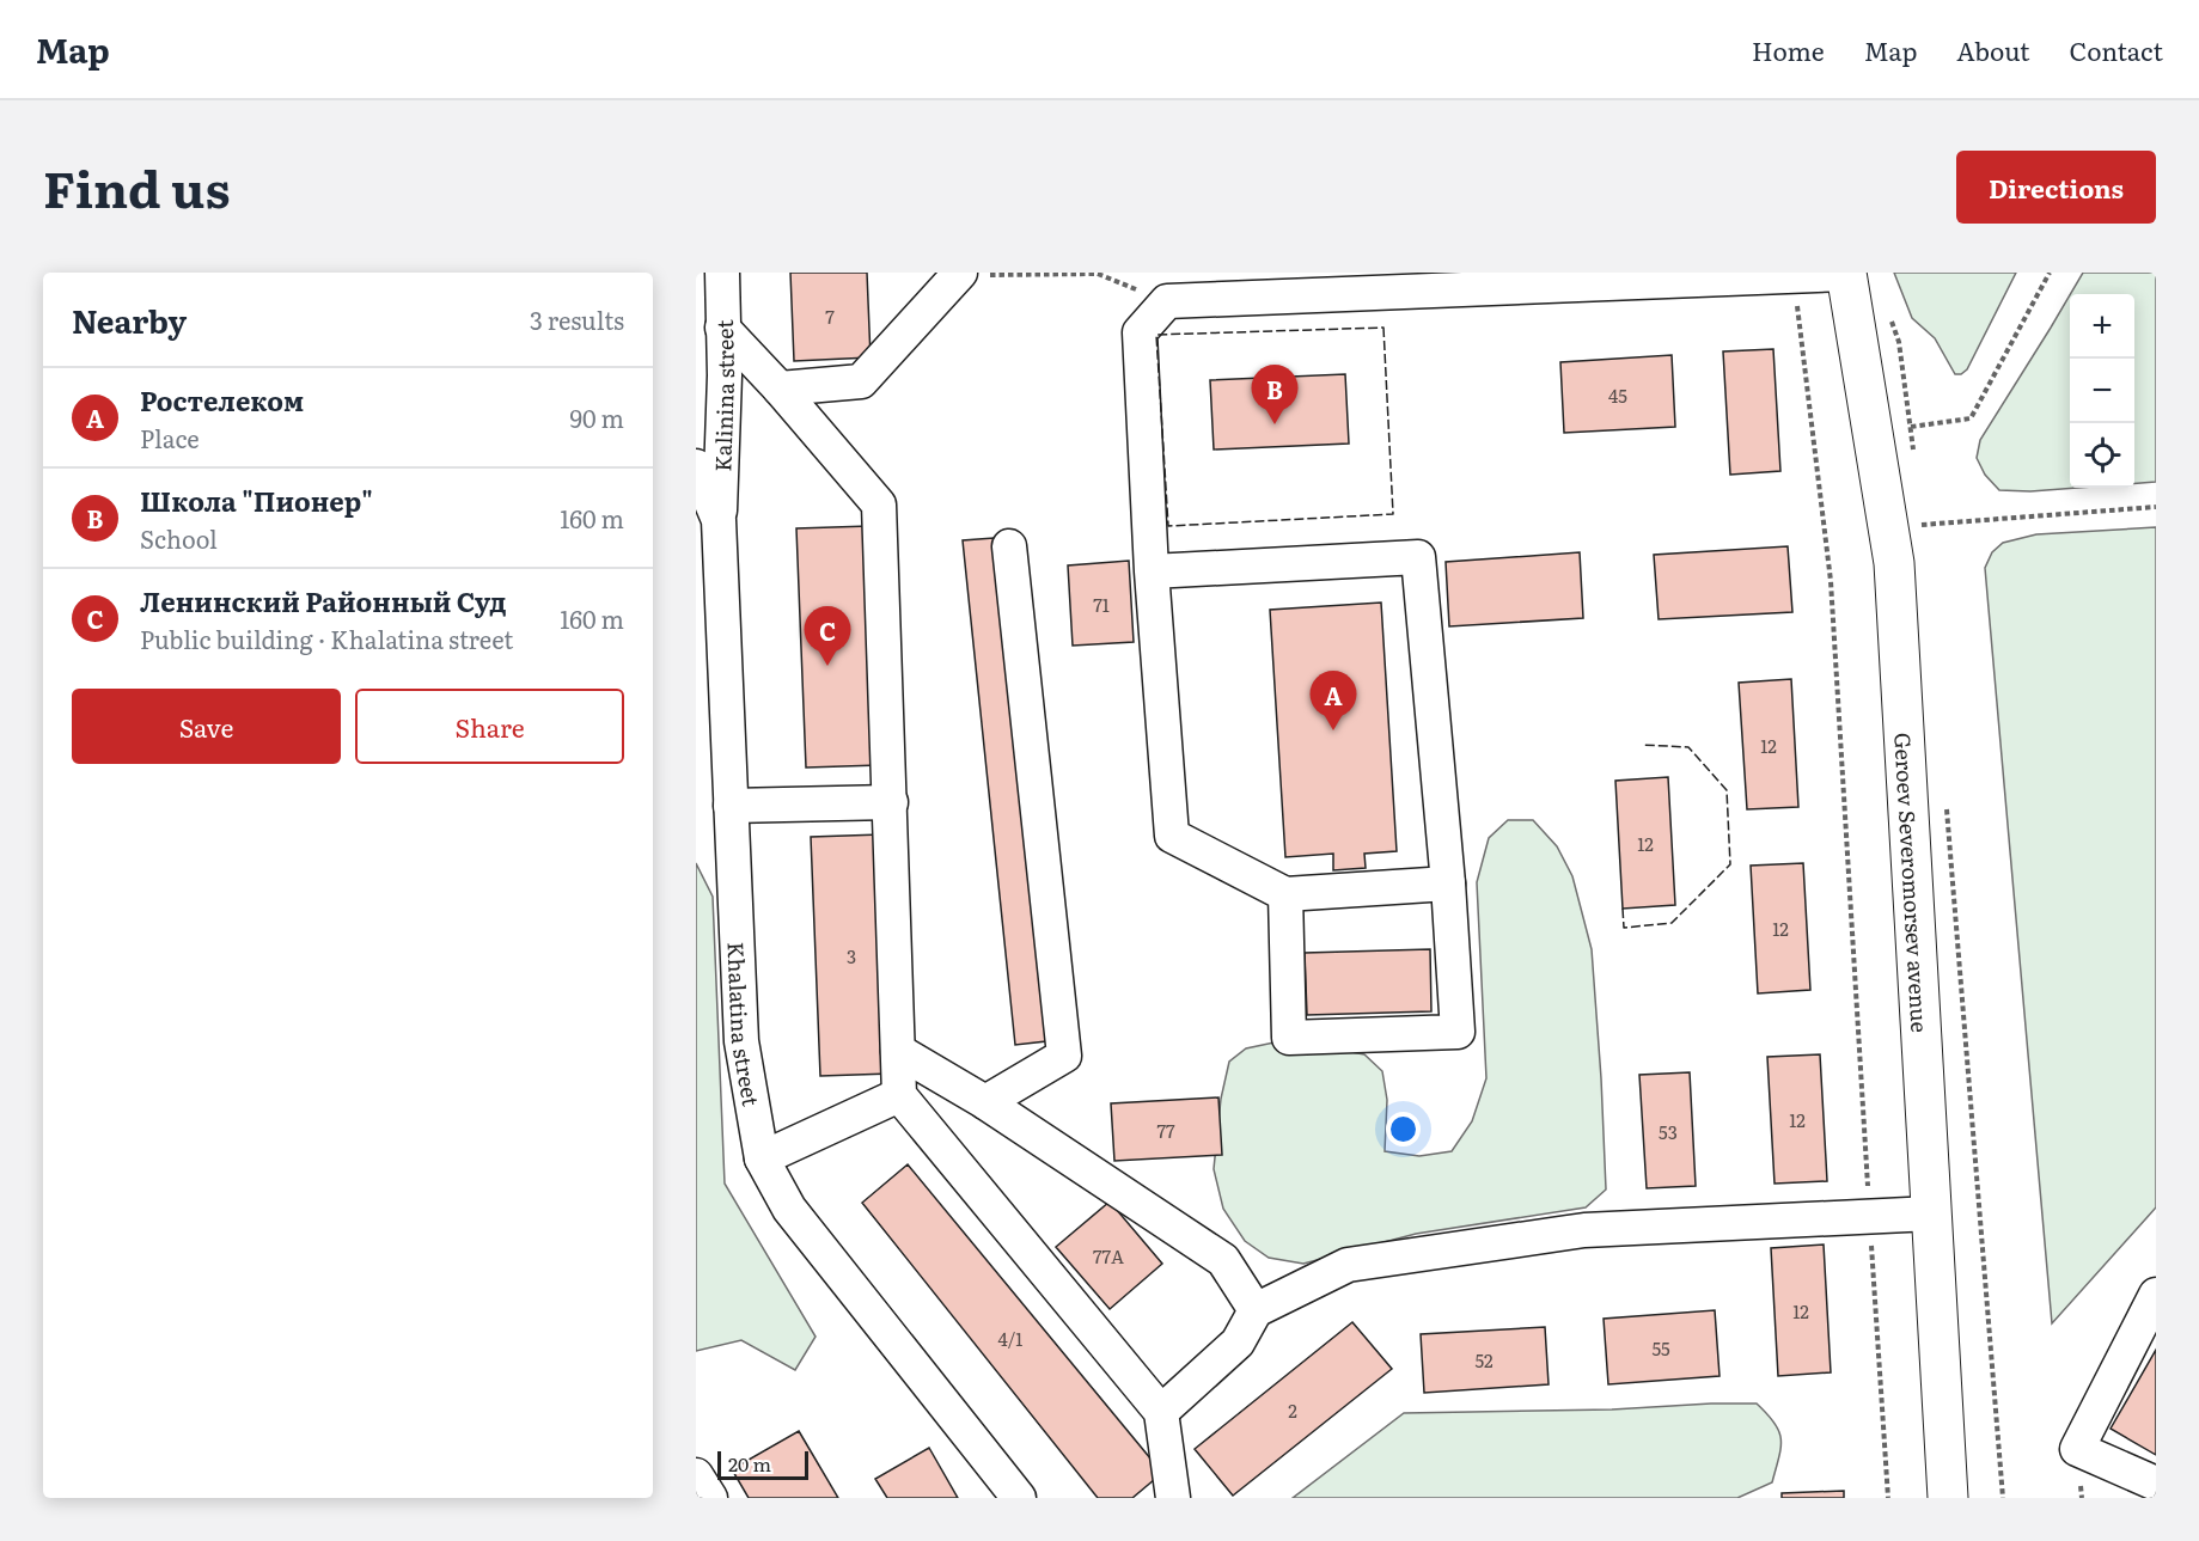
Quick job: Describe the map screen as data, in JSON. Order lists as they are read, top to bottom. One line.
{"streets":{"main road":["Geroev Severomorsev avenue"],"street":["Kalinina street","Khalatina street"]},"crossings":[["Kalinina street","Khalatina street"]],"house_numbers":["7","45","71","12","12","12","3","12","77","53","77А","12","4/1","55","52","2"],"scale_bar":"20 m","page":{"header":"Map","nav":["Home","Map","About","Contact"],"title":"Find us","buttons":["Directions",["Save","Share"]],"heading":["Nearby","3 results"],"map_buttons":["+","−"],"pins":["B","C","A"],"list":[{"mark":"A","name":"Ростелеком","note":"Place","value":"90 m"},{"mark":"B","name":"Школа \"Пионер\"","note":"School","value":"160 m"},{"mark":"C","name":"Ленинский Районный Суд","note":"Public building · Khalatina street","value":"160 m"}],"scale":"20 m"}}
